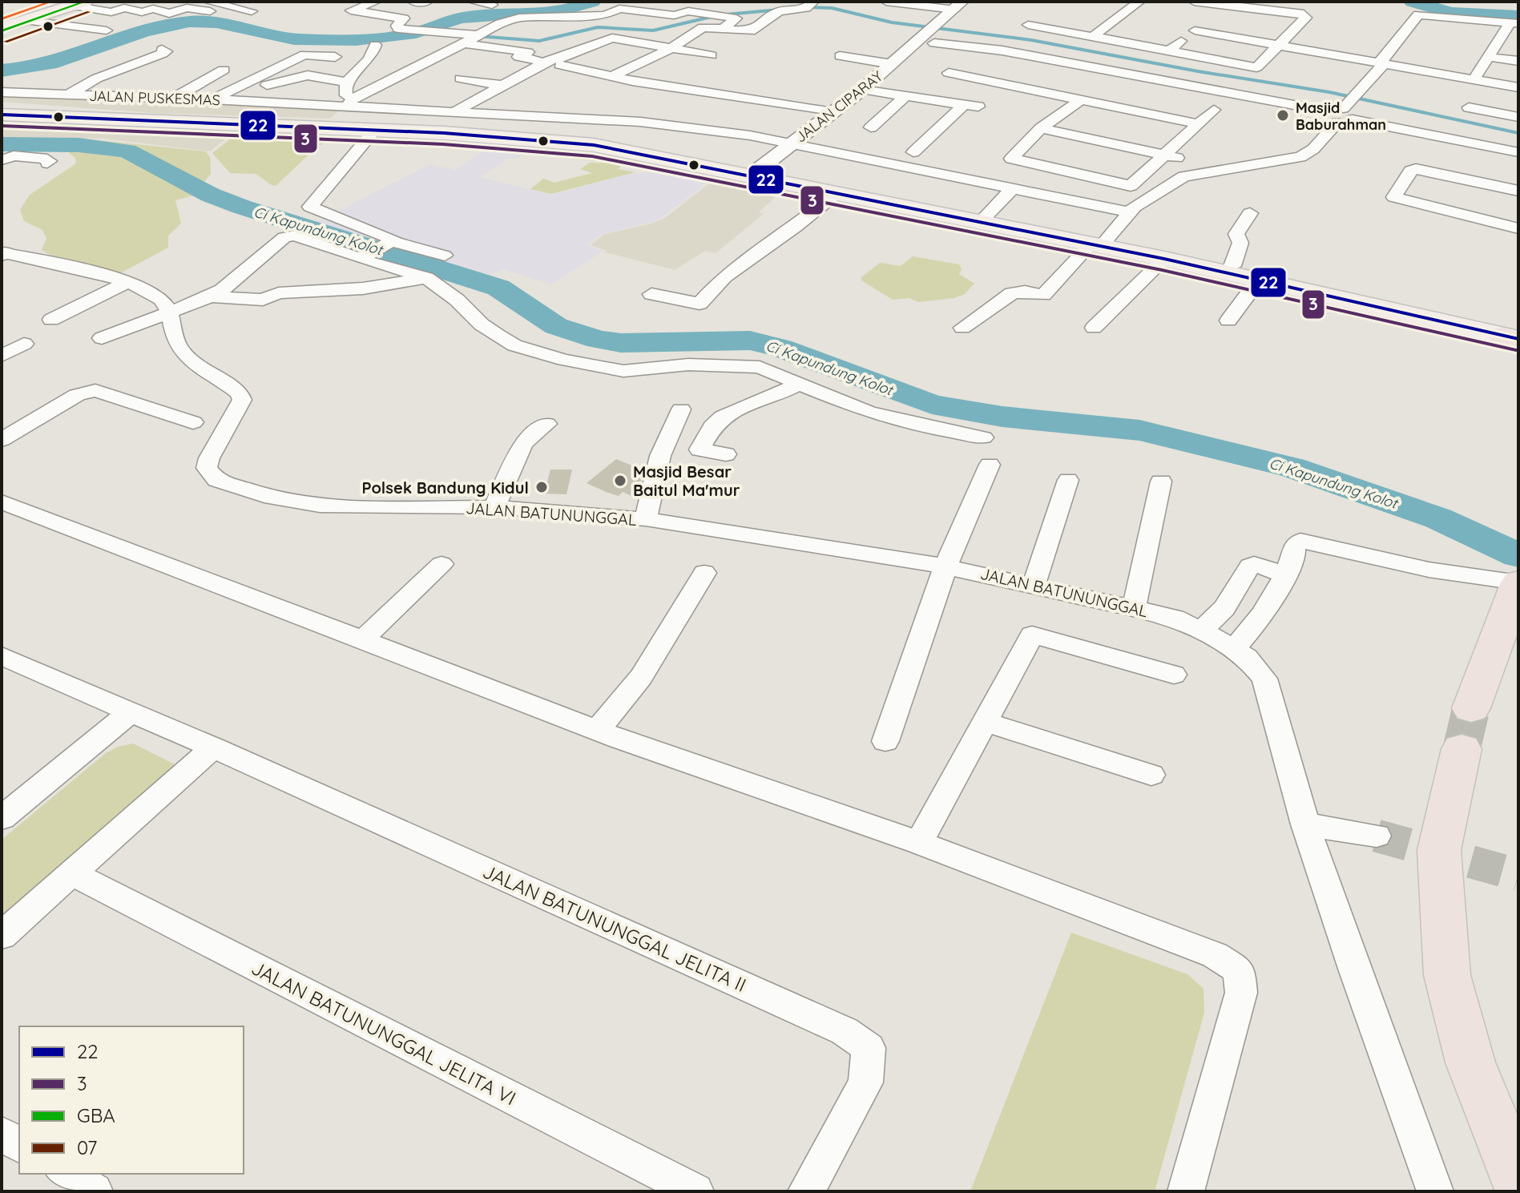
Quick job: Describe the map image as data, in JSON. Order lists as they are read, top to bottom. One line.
{"streets":{"street":["JALAN PUSKESMAS","JALAN CIPARAY","JALAN BATUNUNGGAL","JALAN BATUNUNGGAL JELITA II","JALAN BATUNUNGGAL JELITA VI"]},"crossings":[["JALAN PUSKESMAS","JALAN CIPARAY"]],"water":["Ci Kapundung Kolot"],"places":["Masjid Baburahman","Masjid Besar Baitul Ma'mur","Polsek Bandung Kidul"],"lines":["transit line GBA","transit line 07","transit line 22","transit line 3"],"legend":["22","3","GBA","07"]}
